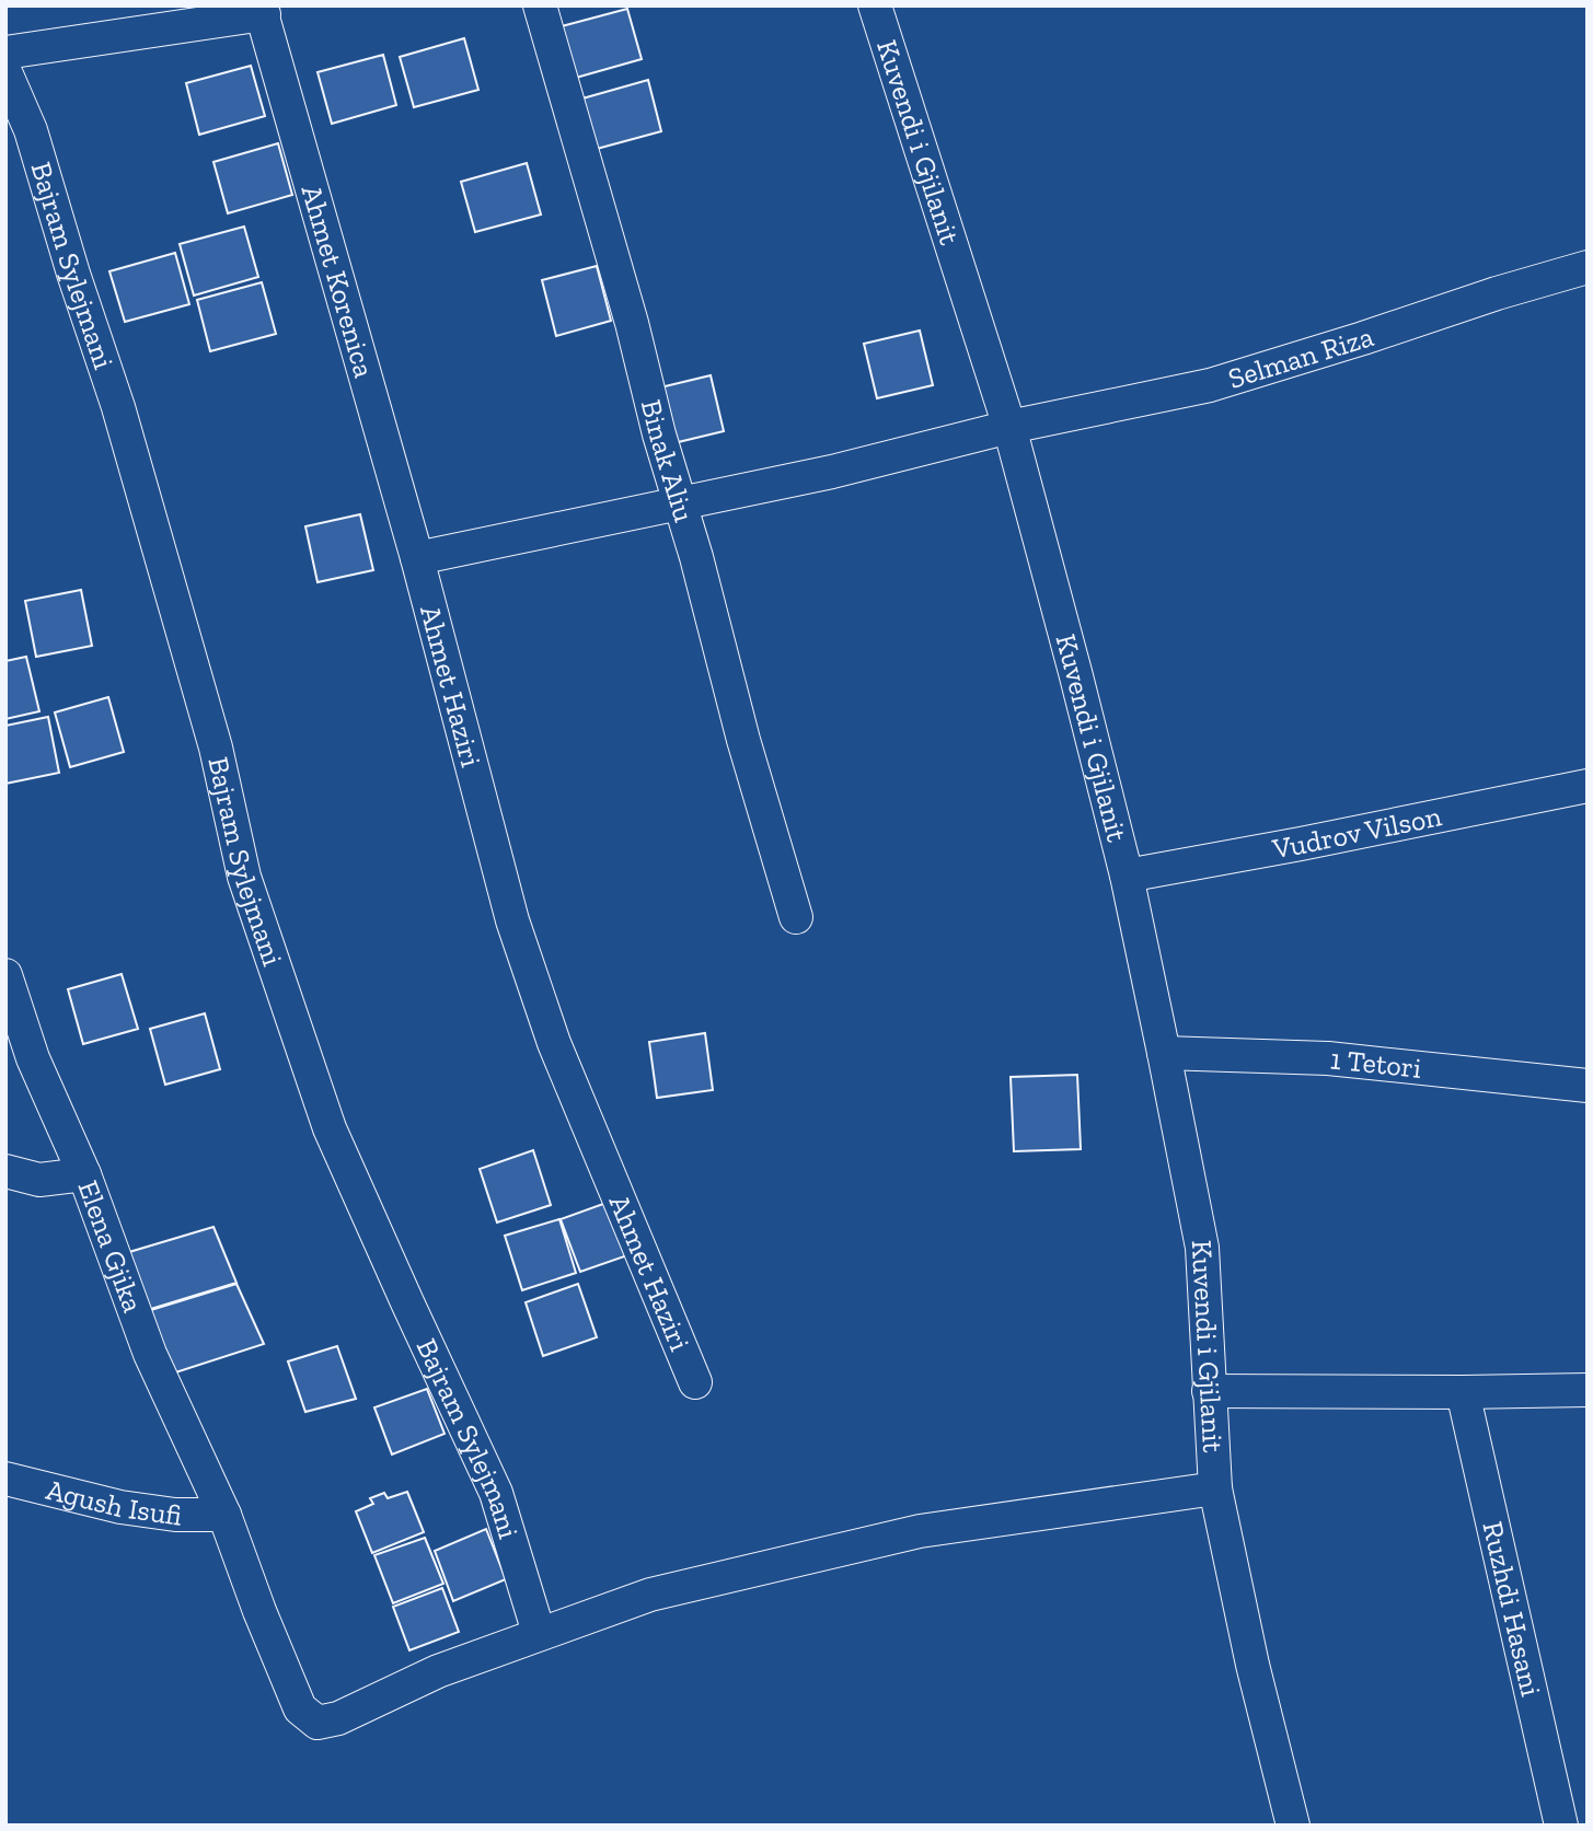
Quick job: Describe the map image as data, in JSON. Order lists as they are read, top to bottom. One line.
{"streets":{"street":["Kuvendi i Gjilanit","Bajram Sylejmani","Ahmet Korenica","Selman Riza","Binak Aliu","Ahmet Haziri","Vudrov Vilson","1 Tetori","Elena Gjika","Agush Isufi","Ruzhdi Hasani"]},"crossings":[["Kuvendi i Gjilanit","Bajram Sylejmani"],["Kuvendi i Gjilanit","Selman Riza"],["Kuvendi i Gjilanit","Vudrov Vilson"],["Kuvendi i Gjilanit","1 Tetori"],["Kuvendi i Gjilanit","Elena Gjika"],["Bajram Sylejmani","Elena Gjika"],["Ahmet Korenica","Ahmet Haziri"],["Elena Gjika","Agush Isufi"]]}
